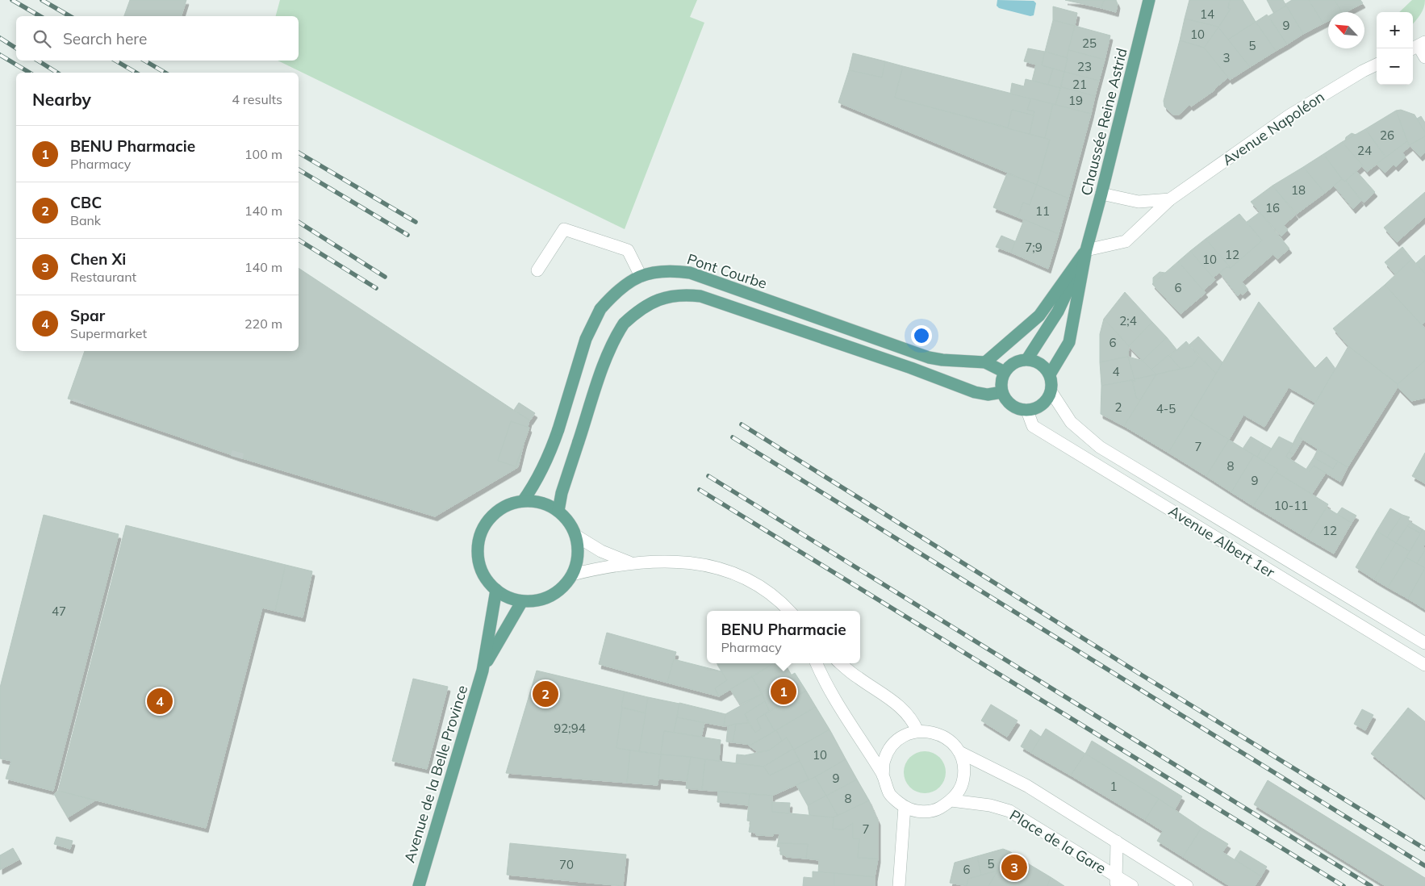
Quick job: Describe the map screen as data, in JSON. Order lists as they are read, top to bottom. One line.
{"streets":{"main road":["Chaussée Reine Astrid","Pont Courbe","Avenue de la Belle Province"],"street":["Avenue Napoléon","Avenue Albert 1er","Place de la Gare"]},"crossings":[["Chaussée Reine Astrid","Avenue Napoléon"],["Chaussée Reine Astrid","Pont Courbe"],["Chaussée Reine Astrid","Avenue Albert 1er"],["Pont Courbe","Avenue Albert 1er"],["Pont Courbe","Avenue de la Belle Province"]],"house_numbers":["14","9","10","25","5","3","23","21","19","26","24","18","16","11","7;9","12","10","6","2;4","6","4","2","4-5","7","8","9","10-11","12","47","92;94","10","9","1","8","7","5","70","6"],"north":"top left","page":{"map_buttons":["+","−"],"search":"Search here","heading":["Nearby","4 results"],"list":[{"mark":"1","name":"BENU Pharmacie","note":"Pharmacy","value":"100 m"},{"mark":"2","name":"CBC","note":"Bank","value":"140 m"},{"mark":"3","name":"Chen Xi","note":"Restaurant","value":"140 m"},{"mark":"4","name":"Spar","note":"Supermarket","value":"220 m"}],"popup":["BENU Pharmacie","Pharmacy"],"pins":["1","2","4","3"]}}
